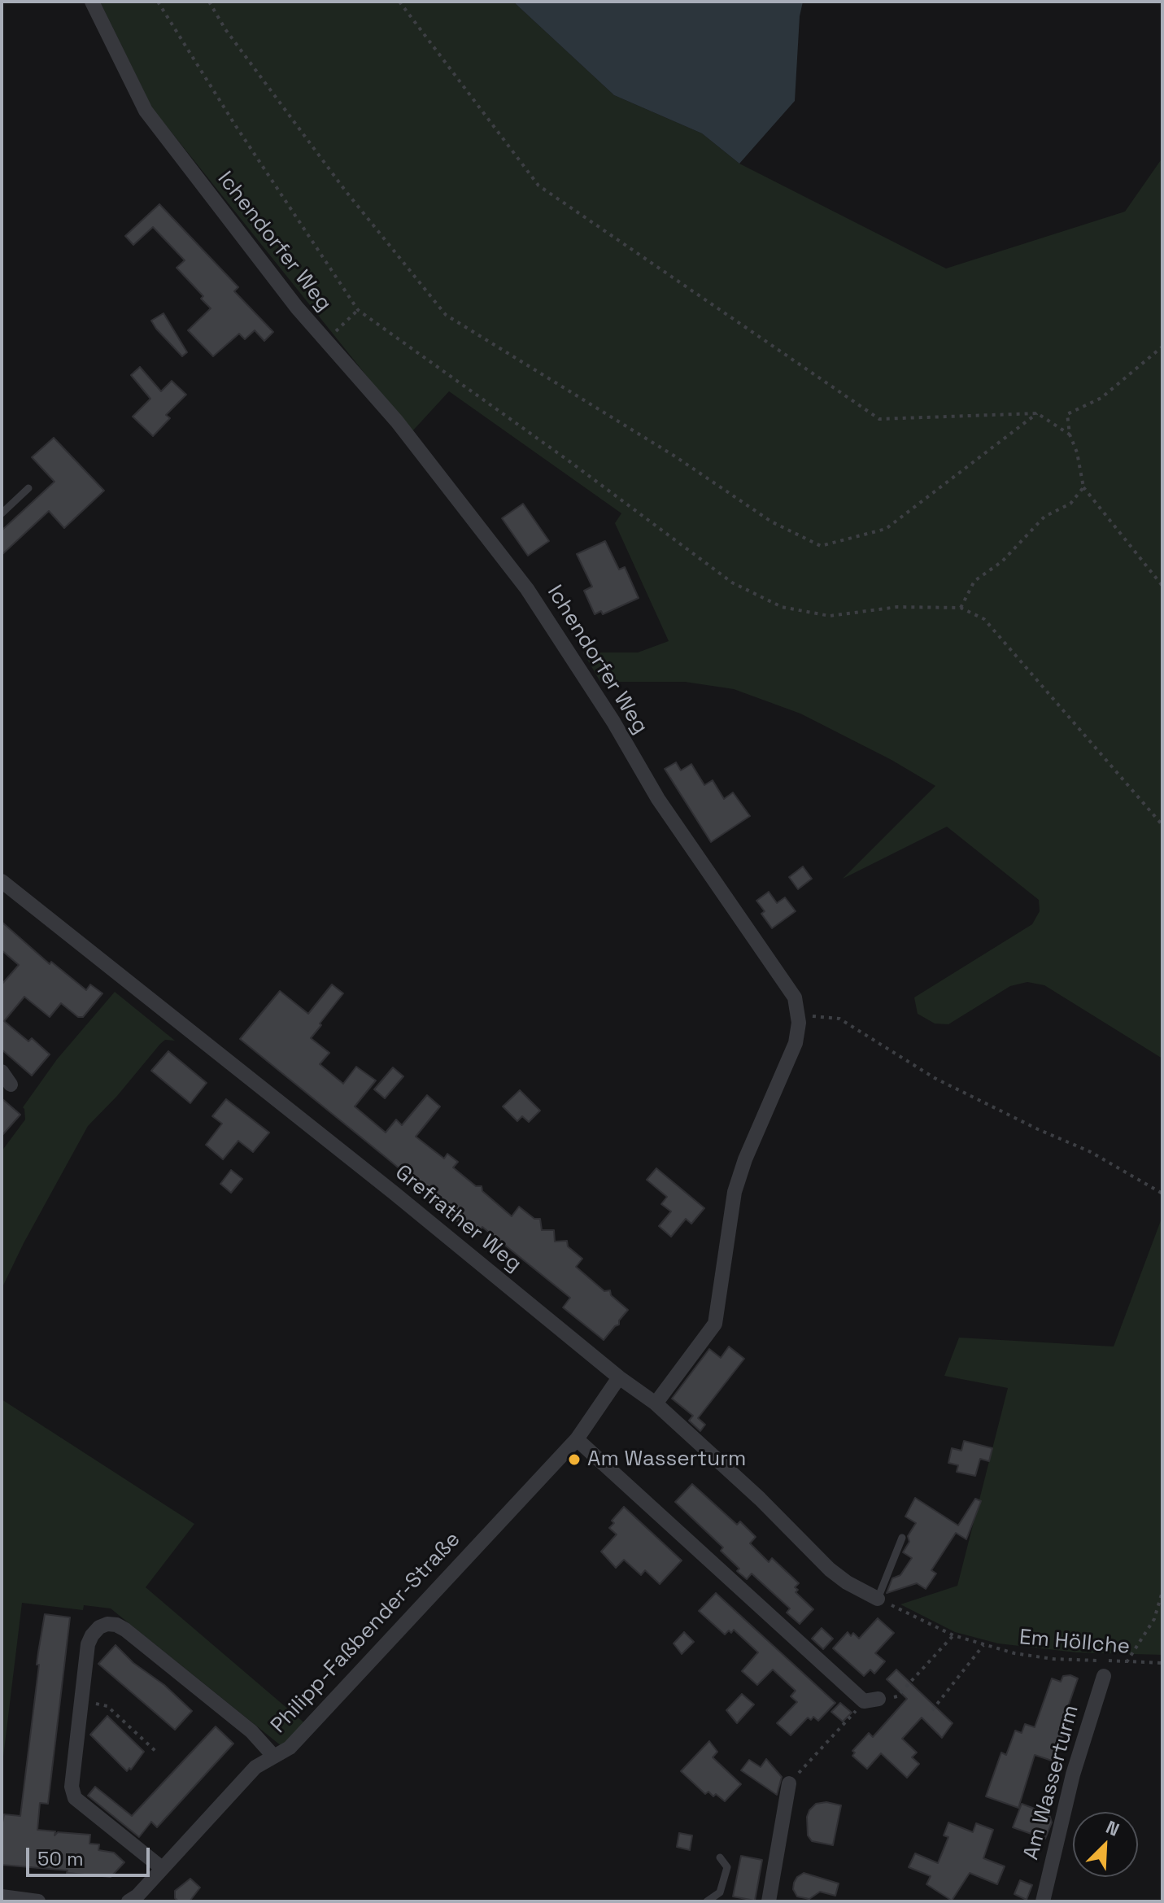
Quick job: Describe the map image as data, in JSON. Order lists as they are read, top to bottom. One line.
{"streets":{"street":["Ichendorfer Weg","Grefrather Weg","Philipp-Faßbender-Straße","Am Wasserturm"],"path":["Em Höllche"]},"crossings":[["Ichendorfer Weg","Grefrather Weg"],["Grefrather Weg","Philipp-Faßbender-Straße"],["Grefrather Weg","Em Höllche"]],"places":["Am Wasserturm"],"scale_bar":"50 m","north":"top right"}
